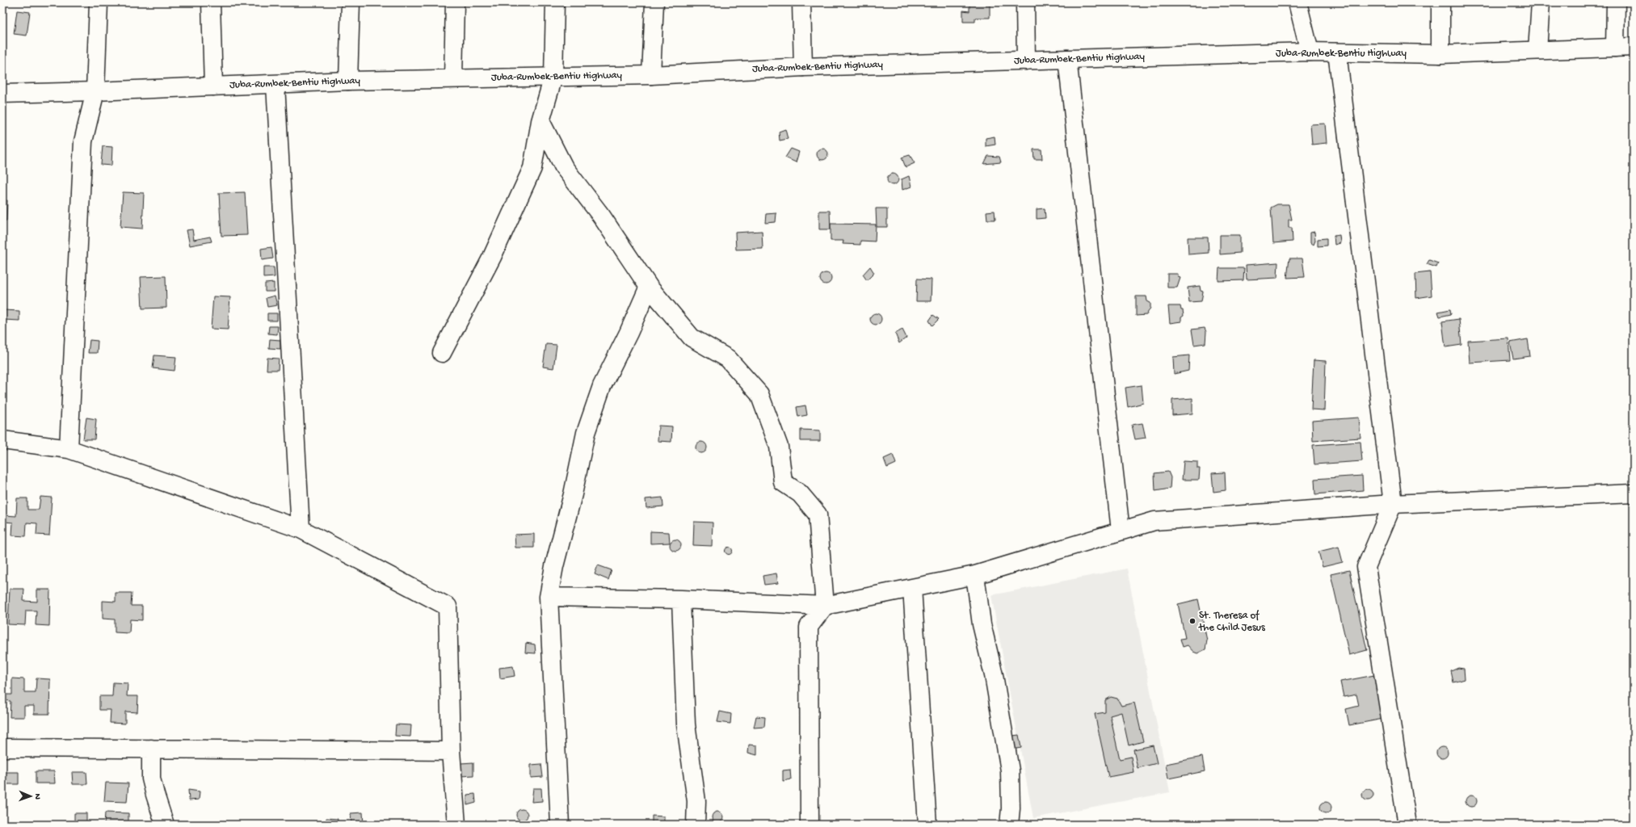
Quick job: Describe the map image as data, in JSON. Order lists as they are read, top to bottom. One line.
{"streets":{"street":["Juba-Rumbek-Bentiu Highway"]},"places":["St. Theresa of the Child Jesus"],"north":"right"}
